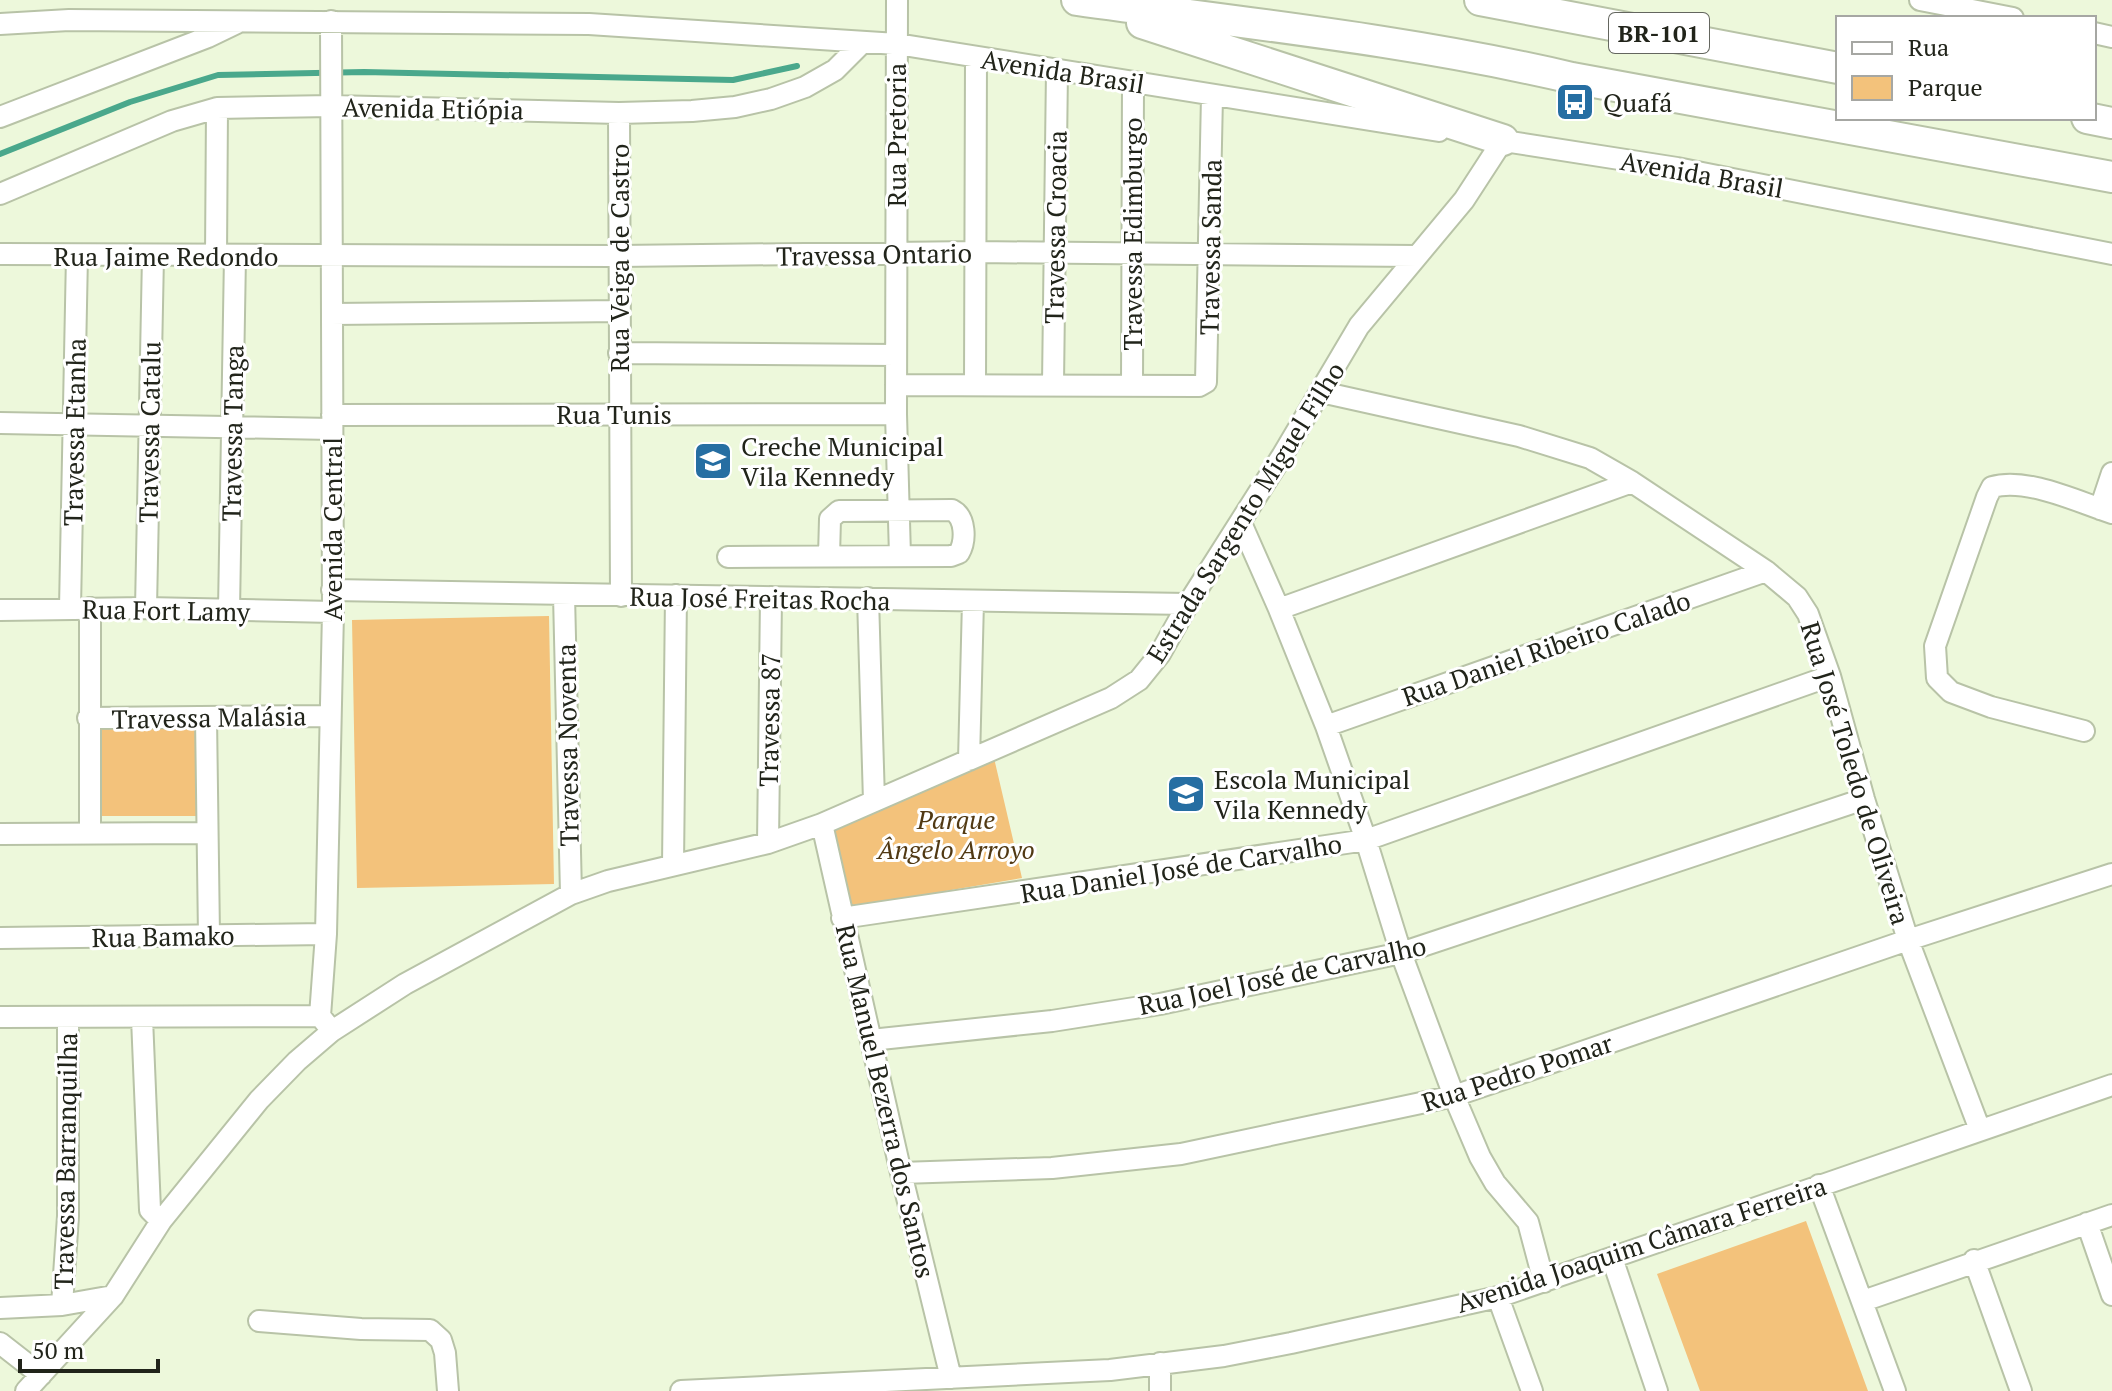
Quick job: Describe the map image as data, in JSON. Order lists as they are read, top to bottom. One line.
{"streets":{"highway":["BR-101"],"street":["Avenida Brasil","Avenida Etiópia","Rua Pretoria","Travessa Croacia","Travessa Edimburgo","Travessa Sanda","Travessa Ontario","Rua Jaime Redondo","Rua Veiga de Castro","Rua Tunis","Travessa Etanha","Travessa Catalu","Travessa Tanga","Estrada Sargento Miguel Filho","Avenida Central","Rua José Freitas Rocha","Rua Fort Lamy","Rua Daniel Ribeiro Calado","Travessa Malásia","Travessa 87","Travessa Noventa","Rua José Toledo de Oliveira","Rua Daniel José de Carvalho","Rua Bamako","Rua Joel José de Carvalho","Rua Pedro Pomar","Rua Manuel Bezerra dos Santos","Travessa Barranquilha","Avenida Joaquim Câmara Ferreira"]},"crossings":[["Avenida Brasil","Avenida Etiópia"],["Avenida Brasil","Rua Pretoria"],["Avenida Brasil","Travessa Croacia"],["Avenida Brasil","Travessa Edimburgo"],["Avenida Brasil","Travessa Sanda"],["Avenida Brasil","Estrada Sargento Miguel Filho"],["Avenida Brasil","Avenida Central"],["Avenida Etiópia","Rua Veiga de Castro"],["Avenida Etiópia","Travessa Tanga"],["Avenida Etiópia","Avenida Central"],["Rua Pretoria","Travessa Ontario"],["Rua Pretoria","Rua Tunis"],["Travessa Croacia","Travessa Ontario"],["Travessa Edimburgo","Travessa Sanda"],["Travessa Edimburgo","Travessa Ontario"],["Travessa Sanda","Travessa Ontario"],["Travessa Ontario","Rua Jaime Redondo"],["Travessa Ontario","Rua Veiga de Castro"],["Travessa Ontario","Estrada Sargento Miguel Filho"],["Travessa Ontario","Avenida Central"],["Rua Jaime Redondo","Travessa Etanha"],["Rua Jaime Redondo","Travessa Catalu"],["Rua Jaime Redondo","Travessa Tanga"],["Rua Jaime Redondo","Avenida Central"],["Rua Veiga de Castro","Rua Tunis"],["Rua Veiga de Castro","Rua José Freitas Rocha"],["Rua Tunis","Travessa Etanha"],["Rua Tunis","Travessa Catalu"],["Rua Tunis","Travessa Tanga"],["Rua Tunis","Avenida Central"],["Travessa Etanha","Rua Fort Lamy"],["Travessa Etanha","Travessa Malásia"],["Travessa Catalu","Rua Fort Lamy"],["Travessa Tanga","Rua Fort Lamy"],["Estrada Sargento Miguel Filho","Avenida Central"],["Estrada Sargento Miguel Filho","Rua José Freitas Rocha"],["Estrada Sargento Miguel Filho","Travessa 87"],["Estrada Sargento Miguel Filho","Travessa Noventa"],["Estrada Sargento Miguel Filho","Rua José Toledo de Oliveira"],["Estrada Sargento Miguel Filho","Rua Manuel Bezerra dos Santos"],["Avenida Central","Rua José Freitas Rocha"],["Avenida Central","Rua Fort Lamy"],["Avenida Central","Travessa Malásia"],["Avenida Central","Rua Bamako"],["Rua José Freitas Rocha","Travessa 87"],["Rua José Freitas Rocha","Travessa Noventa"],["Rua Daniel Ribeiro Calado","Rua José Toledo de Oliveira"],["Rua José Toledo de Oliveira","Rua Daniel José de Carvalho"],["Rua José Toledo de Oliveira","Rua Joel José de Carvalho"],["Rua José Toledo de Oliveira","Rua Pedro Pomar"],["Rua José Toledo de Oliveira","Avenida Joaquim Câmara Ferreira"],["Rua Daniel José de Carvalho","Rua Manuel Bezerra dos Santos"],["Rua Joel José de Carvalho","Rua Manuel Bezerra dos Santos"],["Rua Pedro Pomar","Rua Manuel Bezerra dos Santos"],["Rua Manuel Bezerra dos Santos","Avenida Joaquim Câmara Ferreira"]],"parks":["Parque Ângelo Arroyo"],"places":{"bus stop":["Quafá"],"school or university":["Creche Municipal Vila Kennedy","Escola Municipal Vila Kennedy"]},"legend":["Rua","Parque"],"scale_bar":"50 m"}
